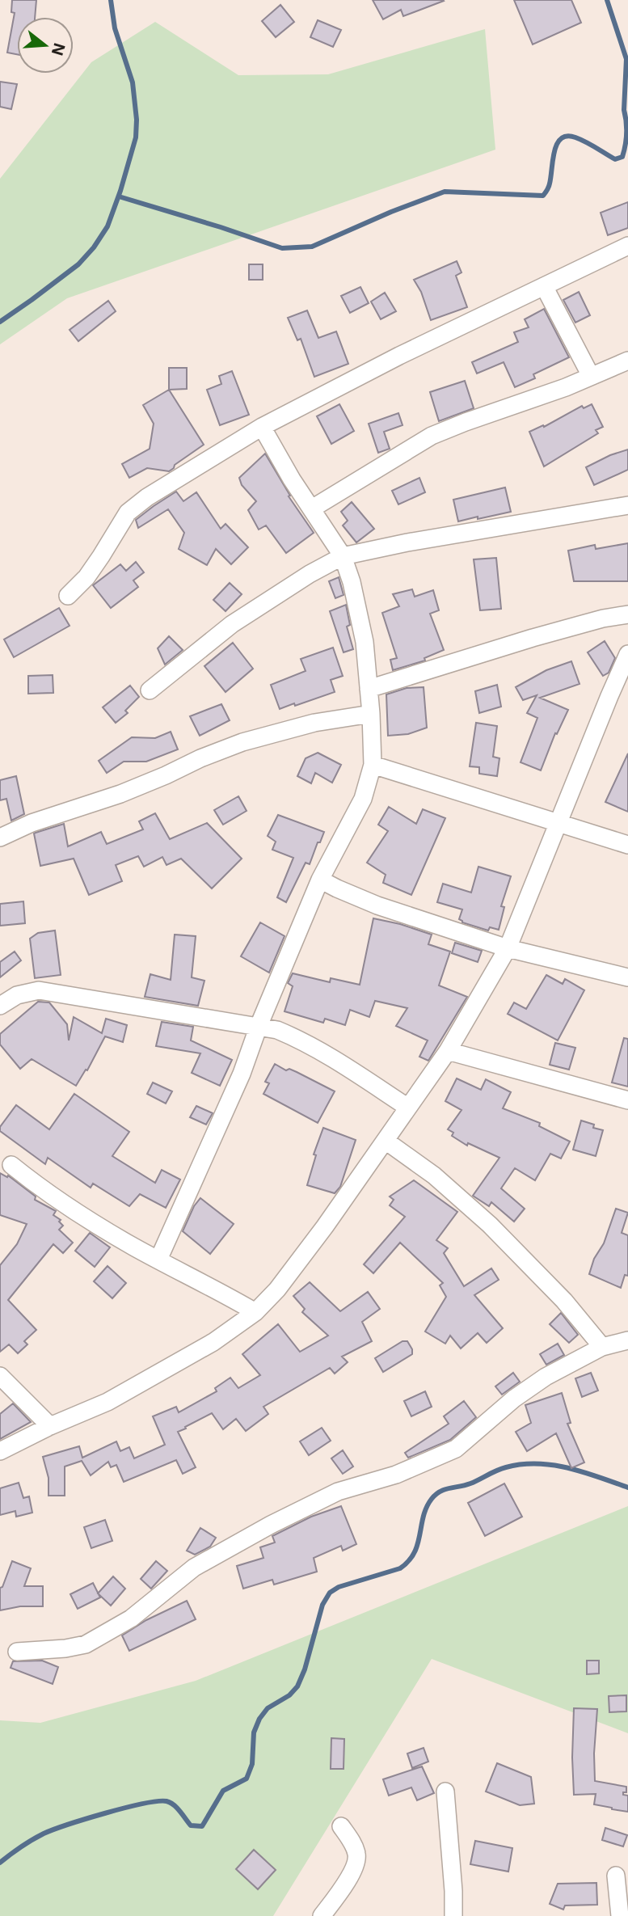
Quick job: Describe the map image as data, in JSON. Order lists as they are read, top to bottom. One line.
{"north":"right"}
